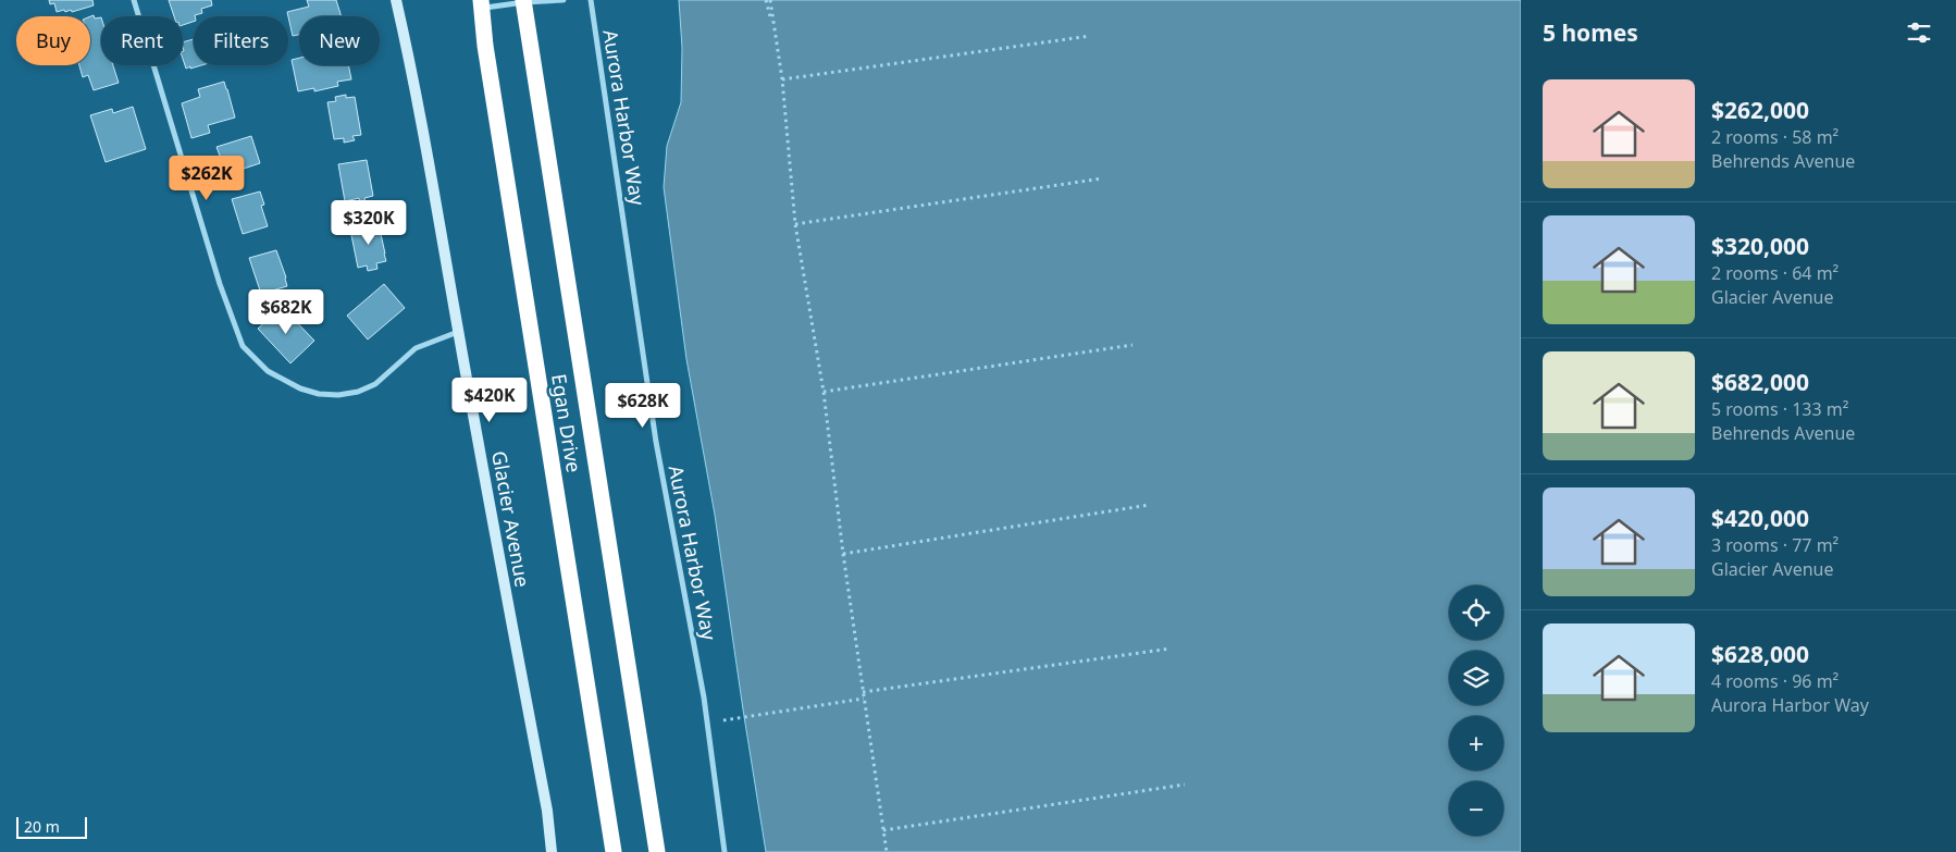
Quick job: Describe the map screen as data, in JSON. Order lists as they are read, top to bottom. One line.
{"streets":{"highway":["Egan Drive"],"street":["Aurora Harbor Way","Glacier Avenue"]},"scale_bar":"20 m","page":{"heading":"5 homes","chip":["Buy","Rent","Filters","New"],"list":[{"name":"$262,000","note":"2 rooms · 58 m² · Behrends Avenue"},{"name":"$320,000","note":"2 rooms · 64 m² · Glacier Avenue"},{"name":"$682,000","note":"5 rooms · 133 m² · Behrends Avenue"},{"name":"$420,000","note":"3 rooms · 77 m² · Glacier Avenue"},{"name":"$628,000","note":"4 rooms · 96 m² · Aurora Harbor Way"}],"price":["$262K","$320K","$682K","$420K","$628K"],"map_buttons":["+","−"],"scale":"20 m"}}
